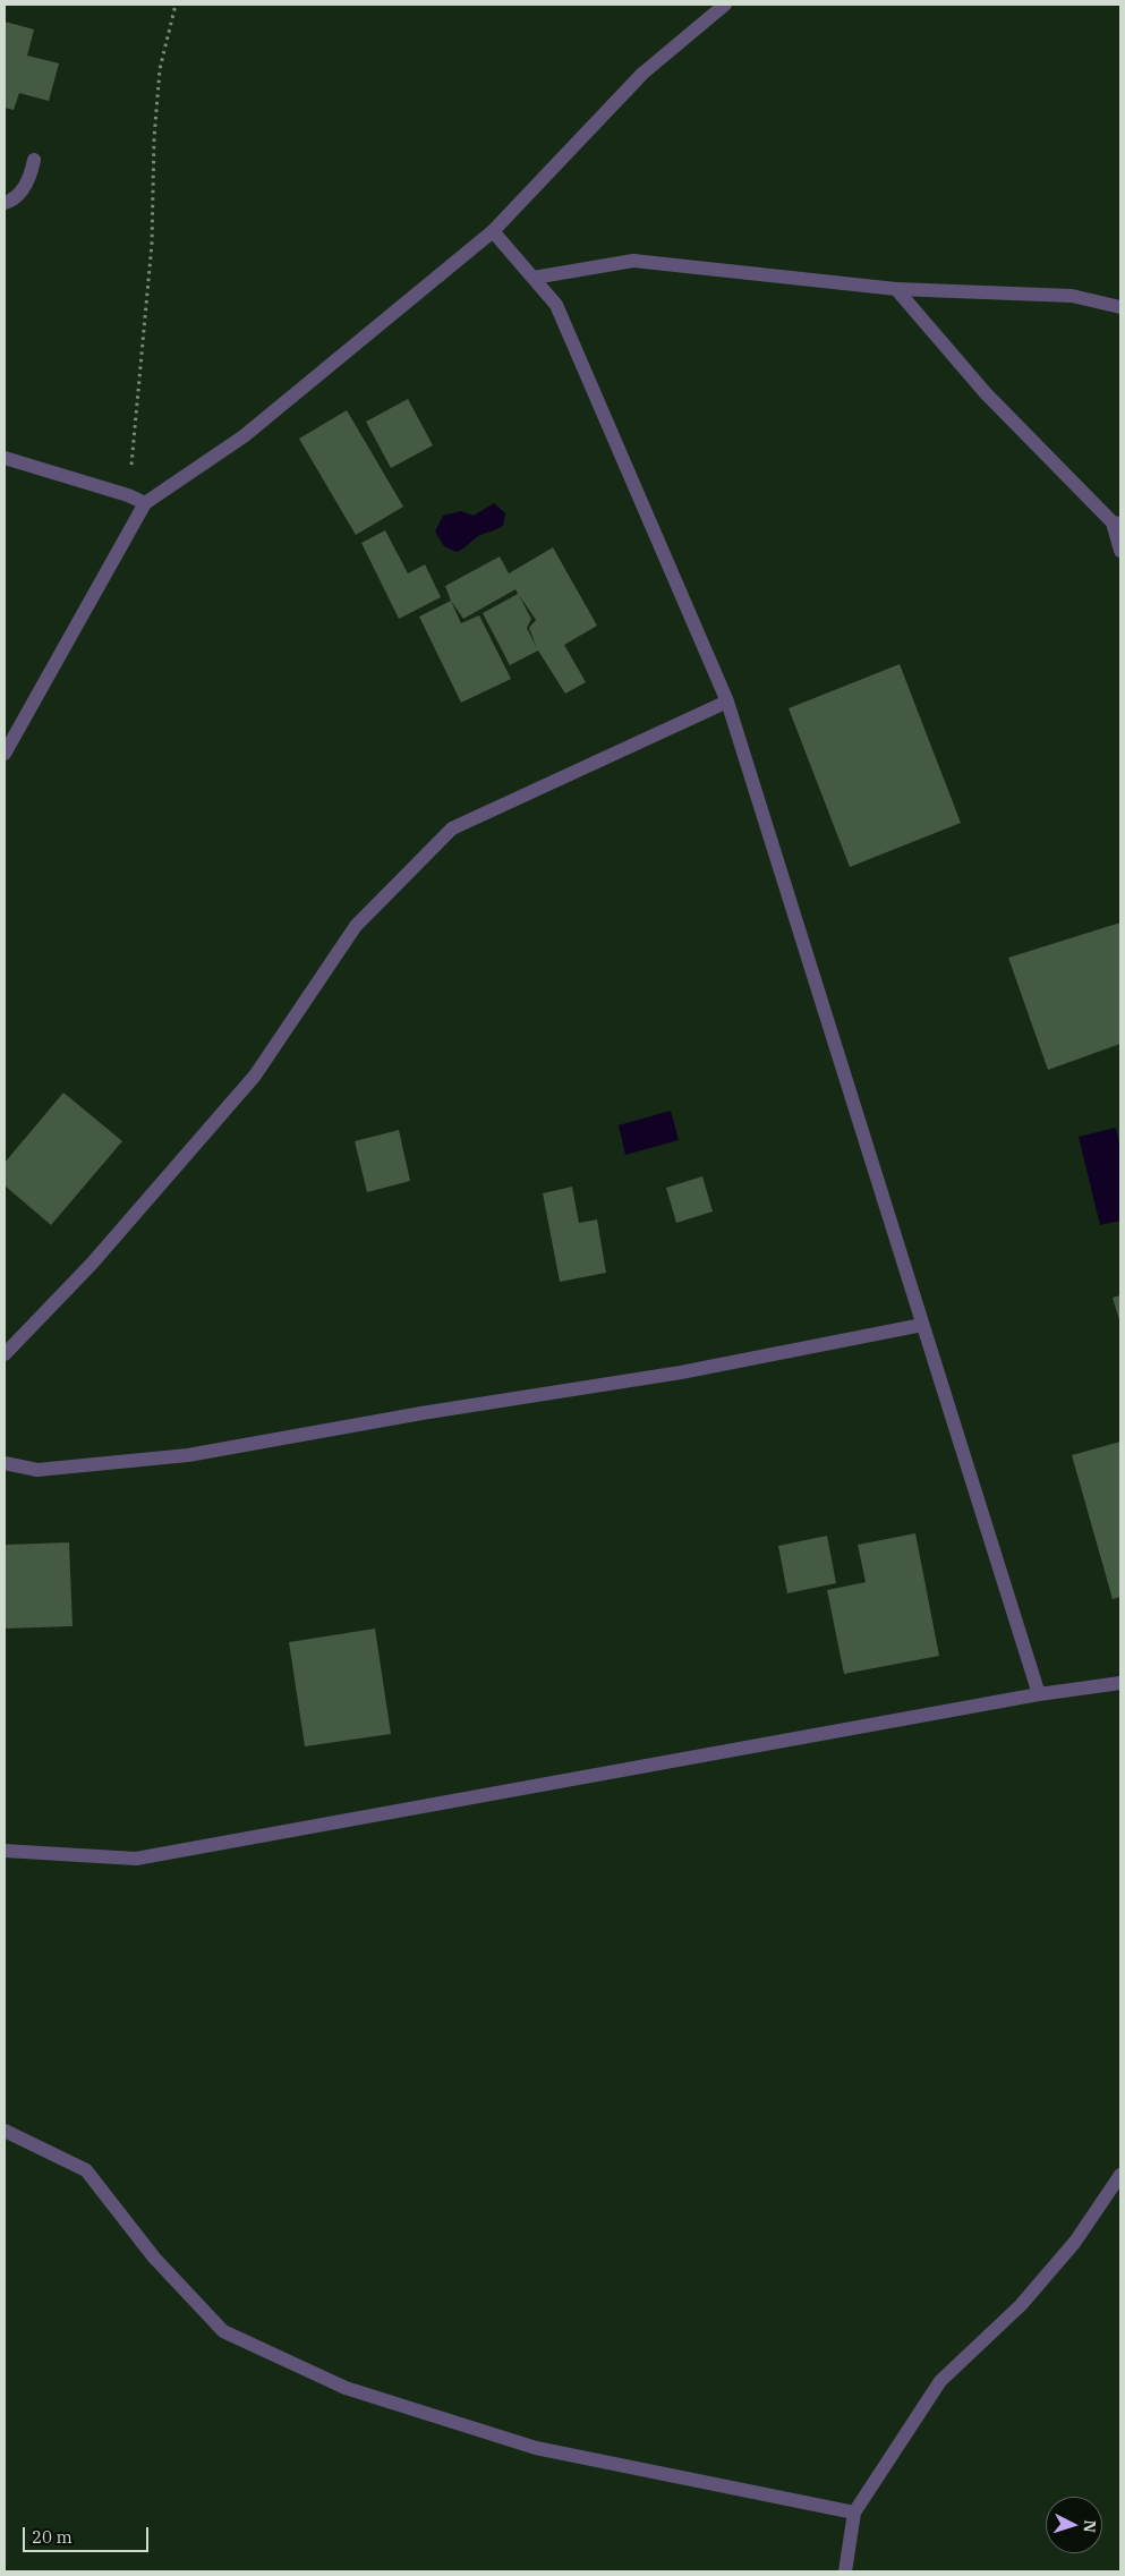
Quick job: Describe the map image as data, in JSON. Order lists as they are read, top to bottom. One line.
{"scale_bar":"20 m","north":"right"}
